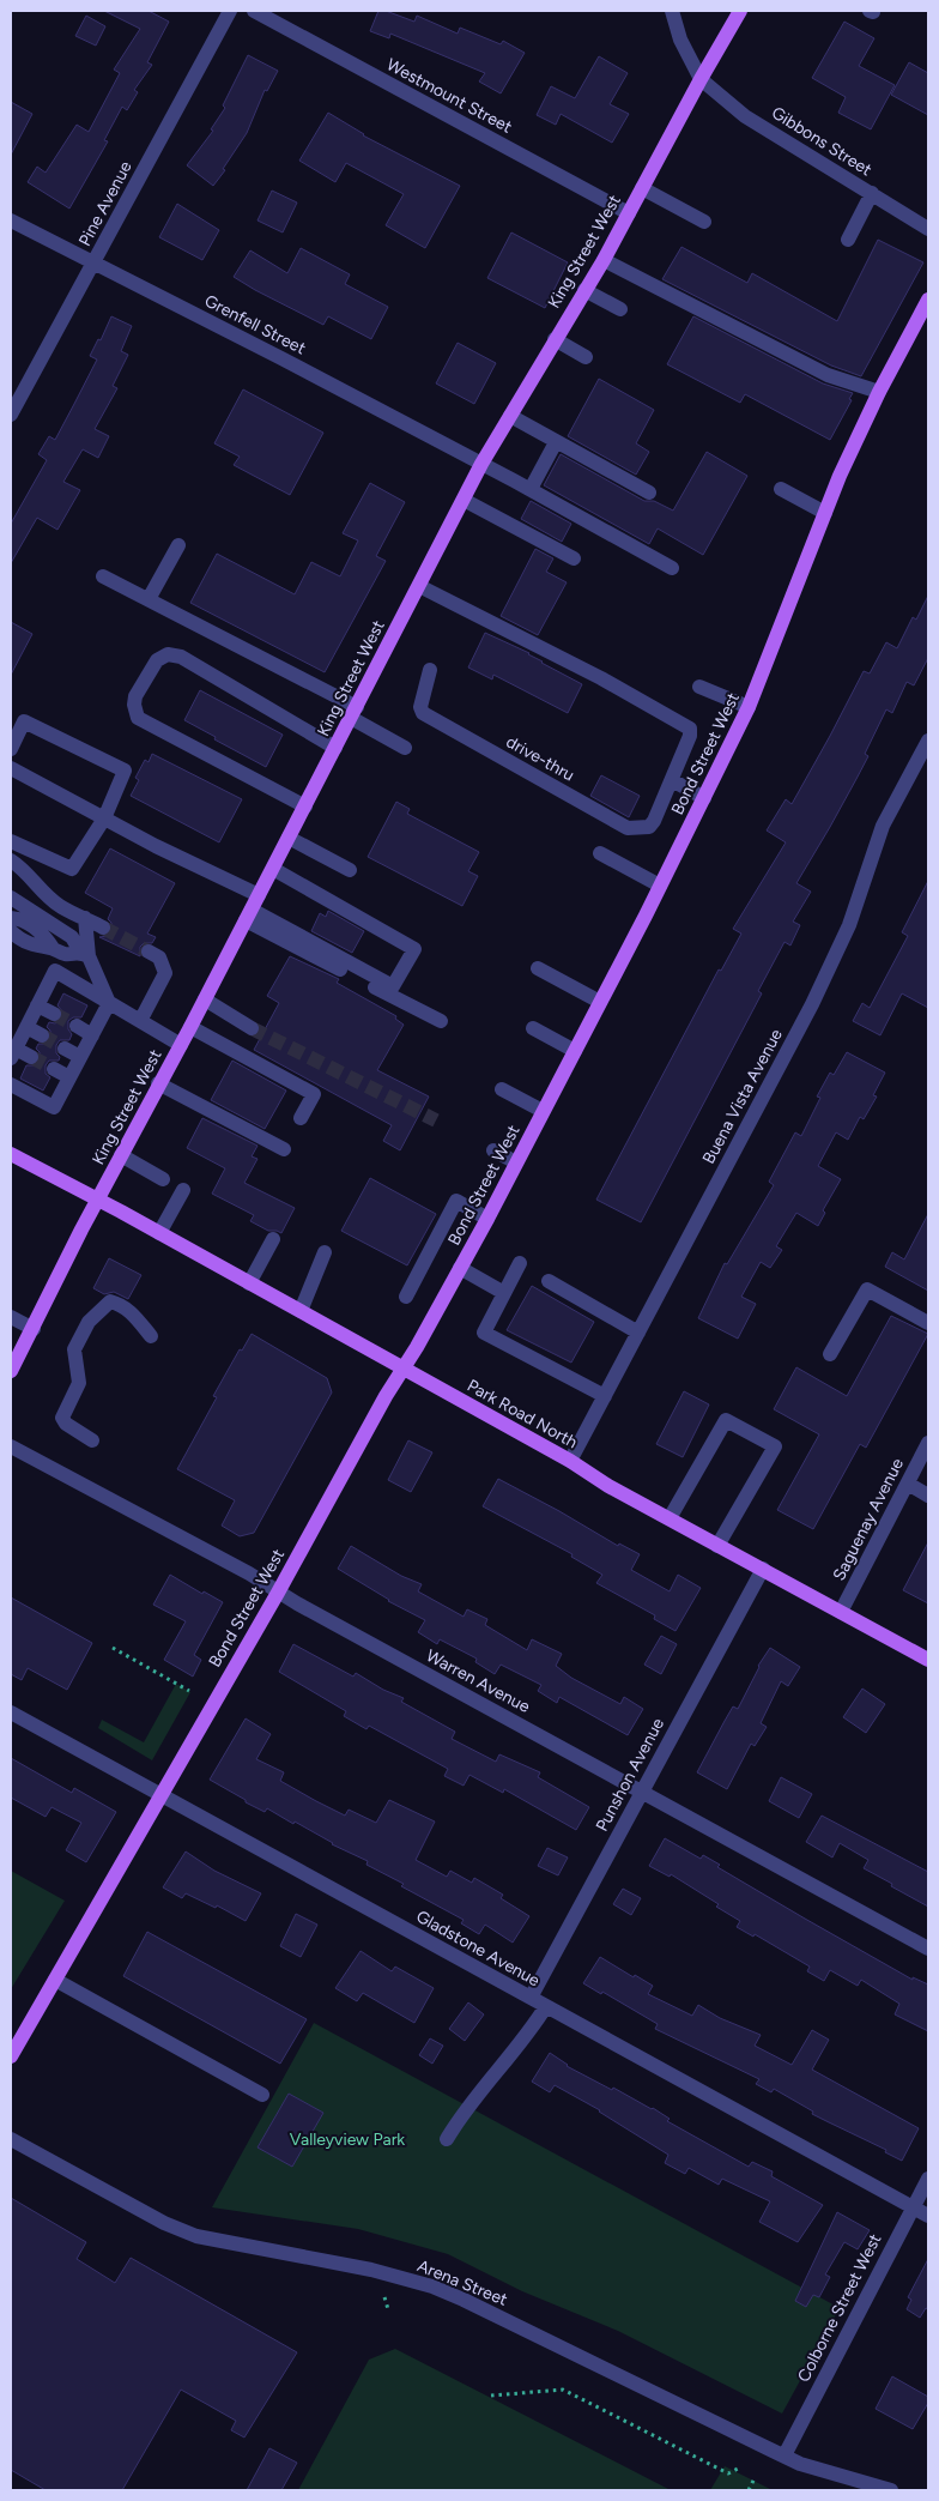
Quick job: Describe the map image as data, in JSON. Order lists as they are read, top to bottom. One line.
{"streets":{"main road":["King Street West","Bond Street West","Park Road North"],"street":["Westmount Street","Gibbons Street","Pine Avenue","Grenfell Street","drive-thru","Buena Vista Avenue","Saguenay Avenue","Warren Avenue","Punshon Avenue","Gladstone Avenue","Arena Street","Colborne Street West"]},"crossings":[["Westmount Street","King Street West"],["Gibbons Street","King Street West"],["Pine Avenue","Grenfell Street"],["King Street West","Grenfell Street"],["King Street West","Park Road North"],["Bond Street West","Park Road North"],["Bond Street West","Warren Avenue"],["Bond Street West","Gladstone Avenue"],["Buena Vista Avenue","Park Road North"],["Park Road North","Saguenay Avenue"],["Park Road North","Punshon Avenue"],["Warren Avenue","Punshon Avenue"],["Punshon Avenue","Gladstone Avenue"],["Gladstone Avenue","Colborne Street West"],["Arena Street","Colborne Street West"]],"parks":["Valleyview Park"]}
